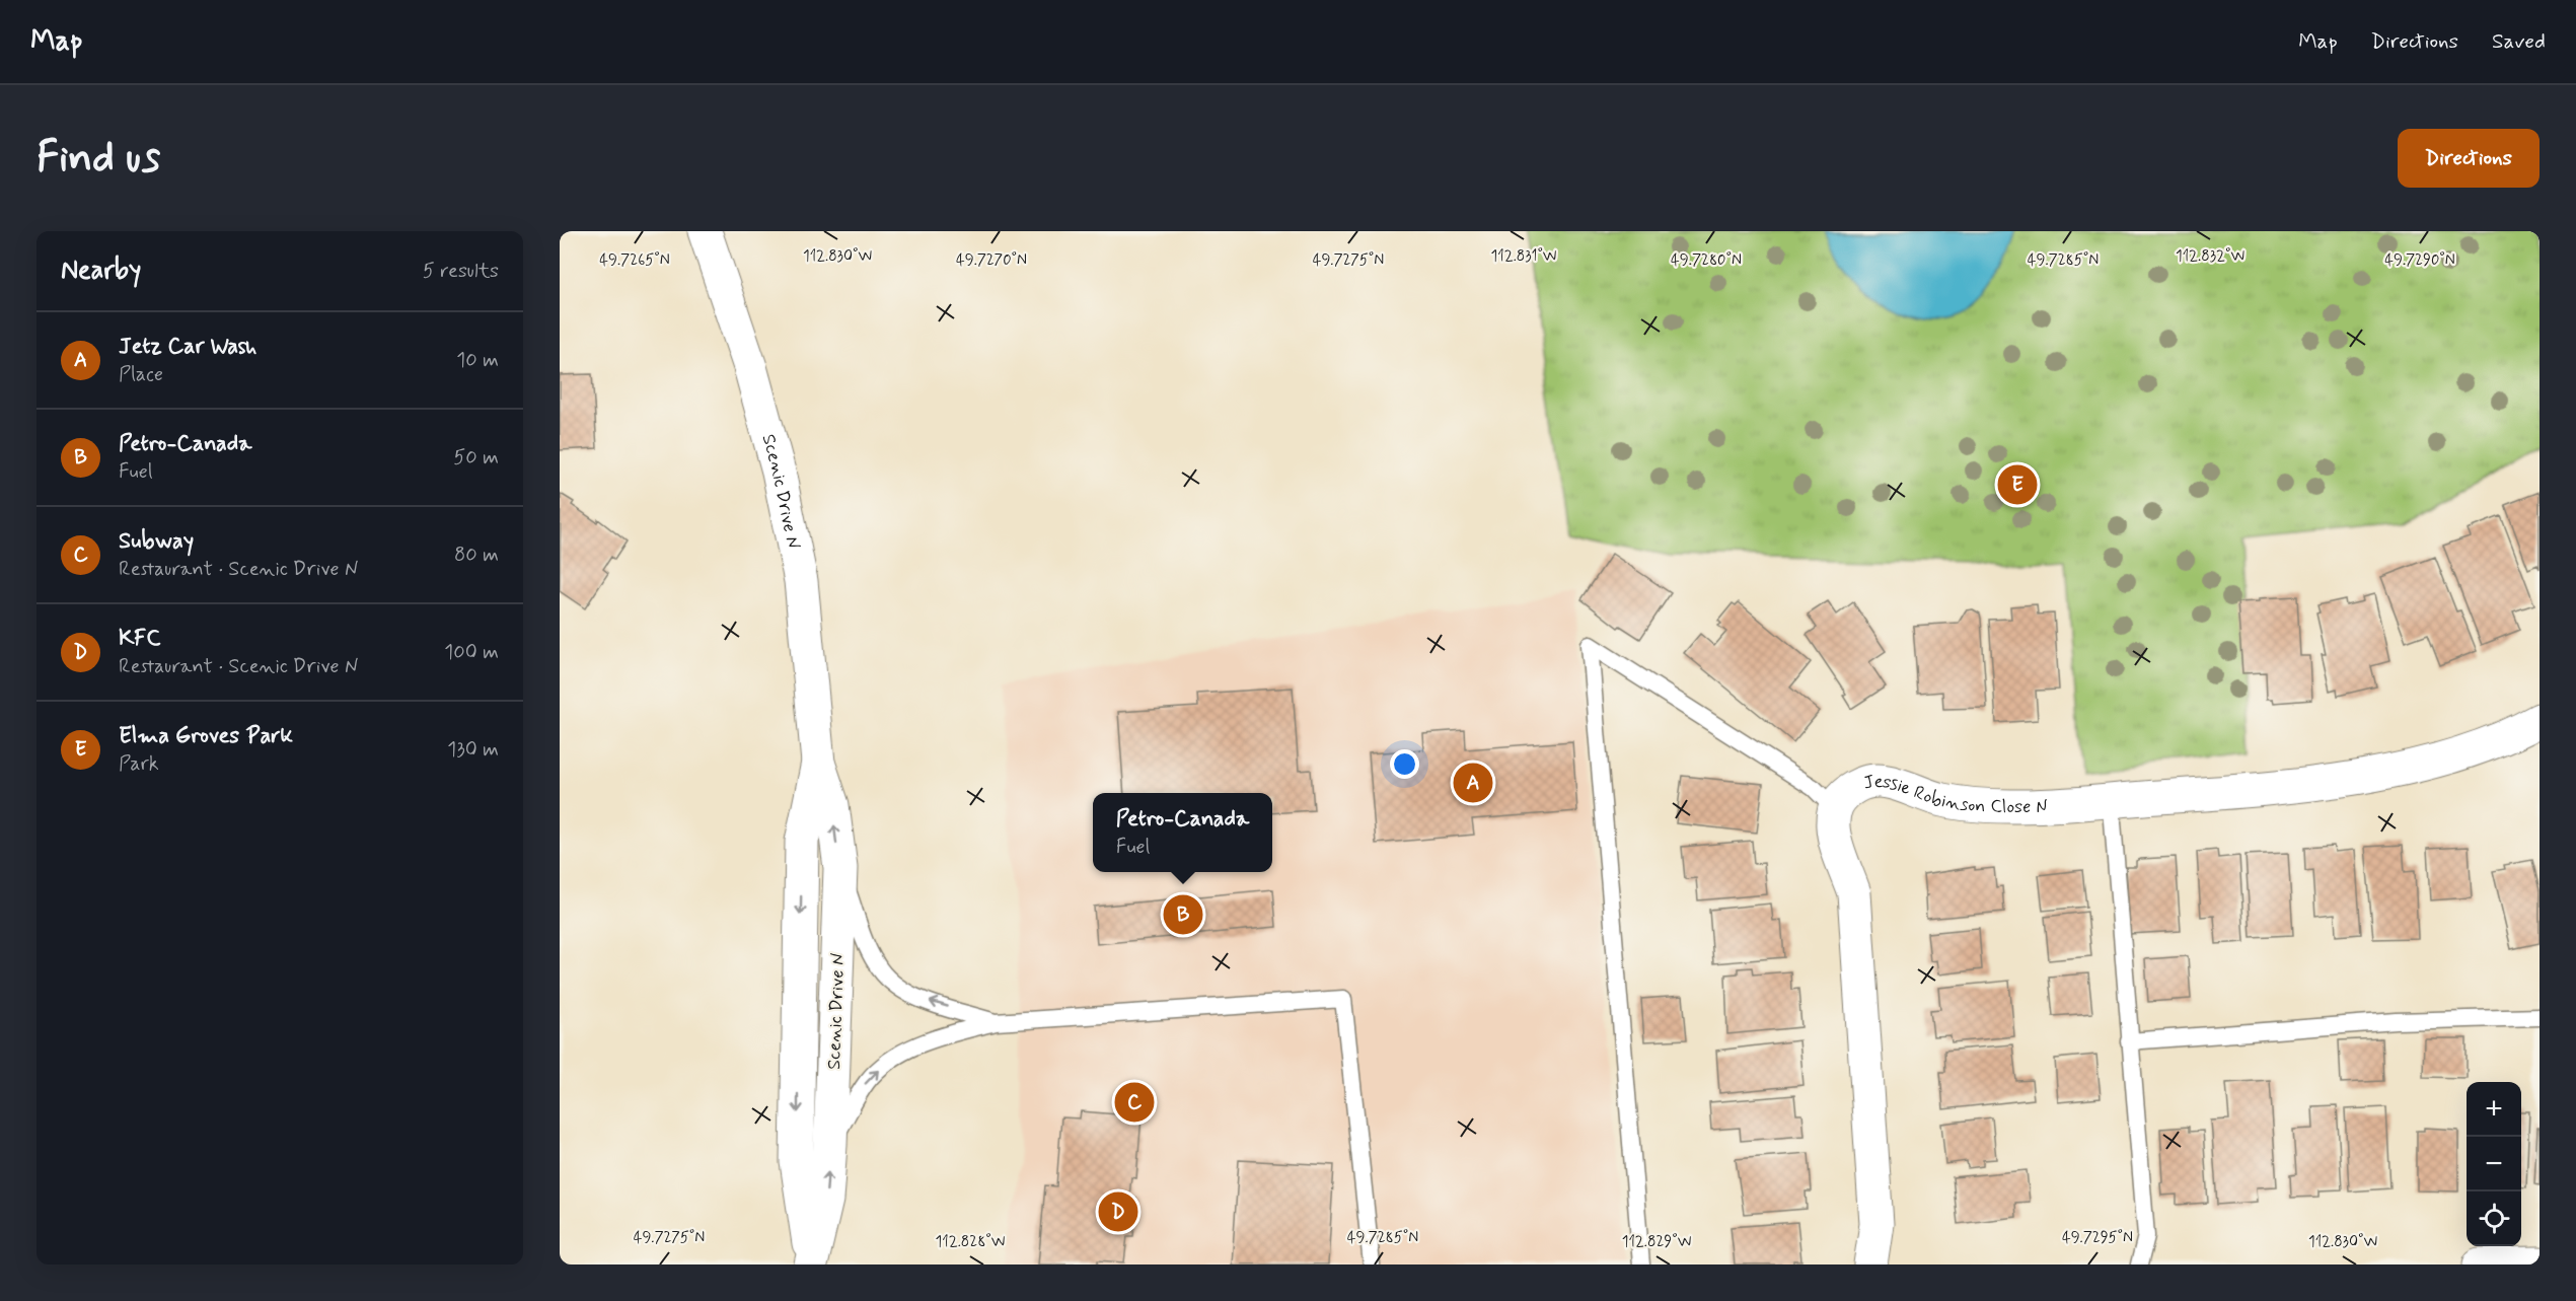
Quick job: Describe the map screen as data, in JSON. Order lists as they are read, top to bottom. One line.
{"streets":{"main road":["Scenic Drive N","Jessie Robinson Close N"]},"page":{"header":"Map","nav":["Map","Directions","Saved"],"buttons":"Directions","title":"Find us","heading":["Nearby","5 results"],"list":[{"mark":"A","name":"Jetz Car Wash","note":"Place","value":"10 m"},{"mark":"B","name":"Petro-Canada","note":"Fuel","value":"50 m"},{"mark":"C","name":"Subway","note":"Restaurant · Scenic Drive N","value":"80 m"},{"mark":"D","name":"KFC","note":"Restaurant · Scenic Drive N","value":"100 m"},{"mark":"E","name":"Elma Groves Park","note":"Park","value":"130 m"}],"pins":["E","A","B","C","D"],"popup":["Petro-Canada","Fuel"],"map_buttons":["+","−"]},"coordinates":["112.830°W","112.831°W","112.832°W","49.7275°N","49.7265°N","49.7270°N","49.7280°N","49.7285°N","49.7290°N","49.7295°N","112.828°W","112.829°W"]}
